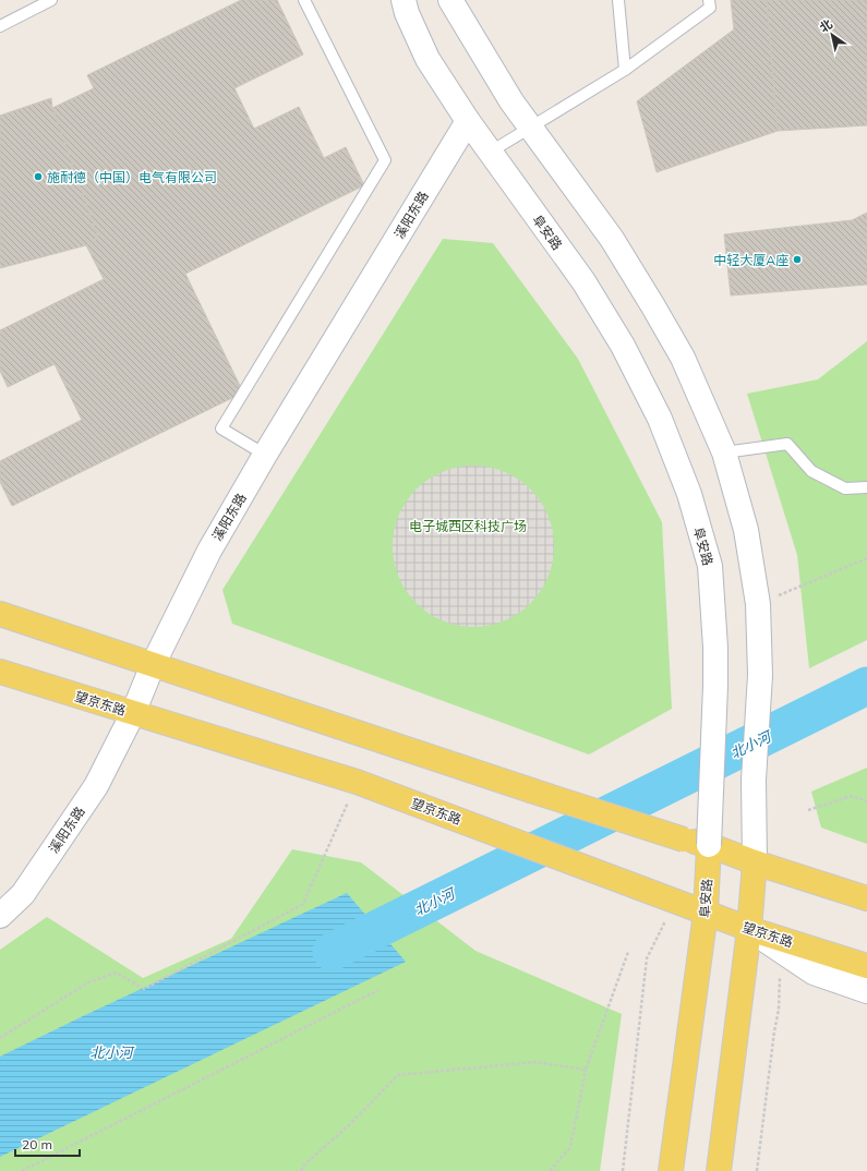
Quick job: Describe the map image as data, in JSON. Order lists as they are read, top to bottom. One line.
{"streets":{"main road":["溪阳东路","阜安路","望京东路"]},"crossings":[["溪阳东路","阜安路"],["溪阳东路","望京东路"],["阜安路","望京东路"]],"water":["北小河"],"parks":["电子城西区科技广场"],"places":["施耐德（中国）电气有限公司","中轻大厦A座"],"scale_bar":"20 m","north":"top left"}
